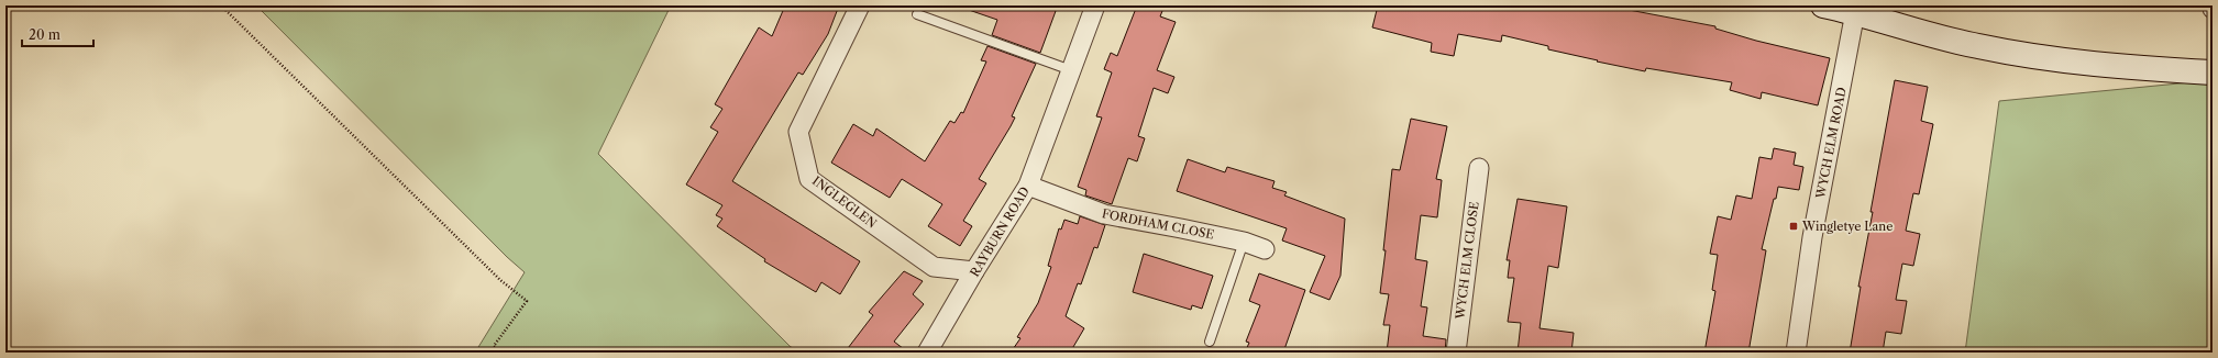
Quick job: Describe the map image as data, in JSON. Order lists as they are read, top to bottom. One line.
{"streets":{"street":["WYCH ELM ROAD","INGLEGLEN","FORDHAM CLOSE","RAYBURN ROAD","WYCH ELM CLOSE"]},"crossings":[["INGLEGLEN","RAYBURN ROAD"],["FORDHAM CLOSE","RAYBURN ROAD"]],"places":{"transit":["Wingletye Lane"]},"scale_bar":"20 m"}
